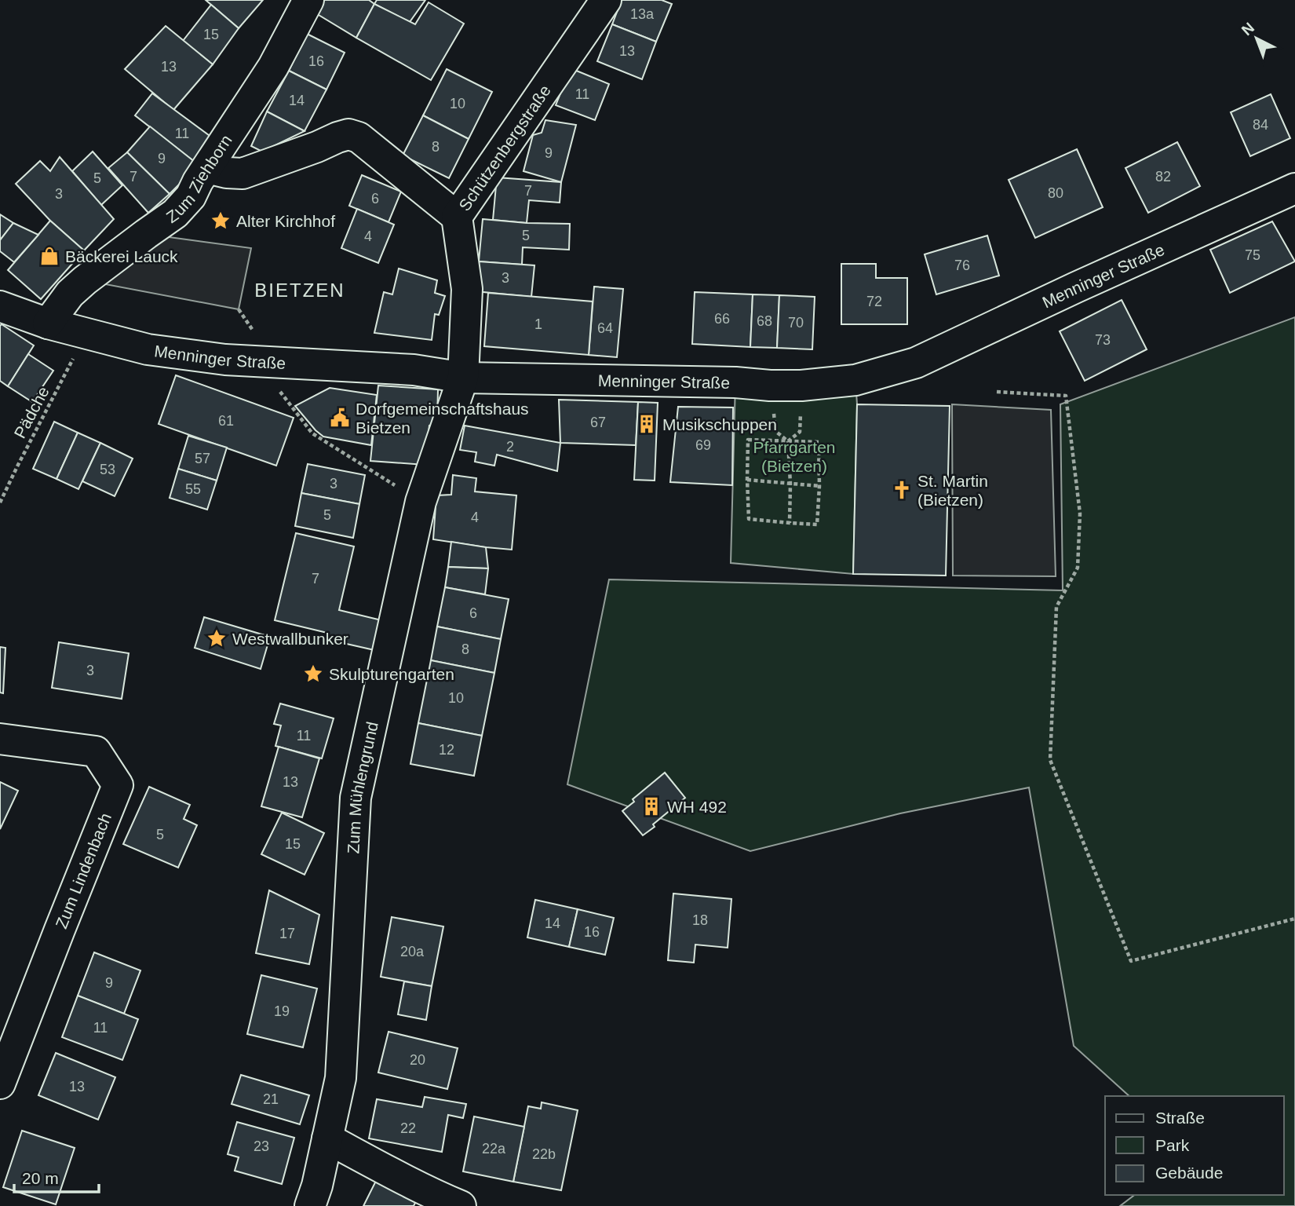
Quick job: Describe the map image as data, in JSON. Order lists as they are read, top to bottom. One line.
{"streets":{"street":["Schützenbergstraße","Zum Ziehborn","Menninger Straße","Zum Mühlengrund","Zum Lindenbach"],"path":["Pädche"]},"crossings":[["Schützenbergstraße","Menninger Straße"],["Schützenbergstraße","Zum Mühlengrund"],["Zum Ziehborn","Menninger Straße"],["Menninger Straße","Pädche"],["Menninger Straße","Zum Mühlengrund"]],"districts":["BIETZEN"],"parks":["Pfarrgarten (Bietzen)"],"places":{"place":["Alter Kirchhof","Westwallbunker","Skulpturengarten"],"shop":["Bäckerei Lauck"],"public building":["Dorfgemeinschaftshaus Bietzen"],"building":["Musikschuppen","WH 492"],"church":["St. Martin (Bietzen)"]},"house_numbers":["13a","15","13","16","13","11","14","10","84","11","8","9","9","7","82","5","7","80","3","6","5","4","75","76","3","72","66","68","70","1","64","73","61","67","69","2","57","53","3","55","5","4","7","6","8","3","10","11","12","13","5","15","18","14","16","17","20a","9","19","11","20","13","21","22","23","22a","22b"],"legend":["Straße","Park","Gebäude"],"scale_bar":"20 m","north":"top left"}
